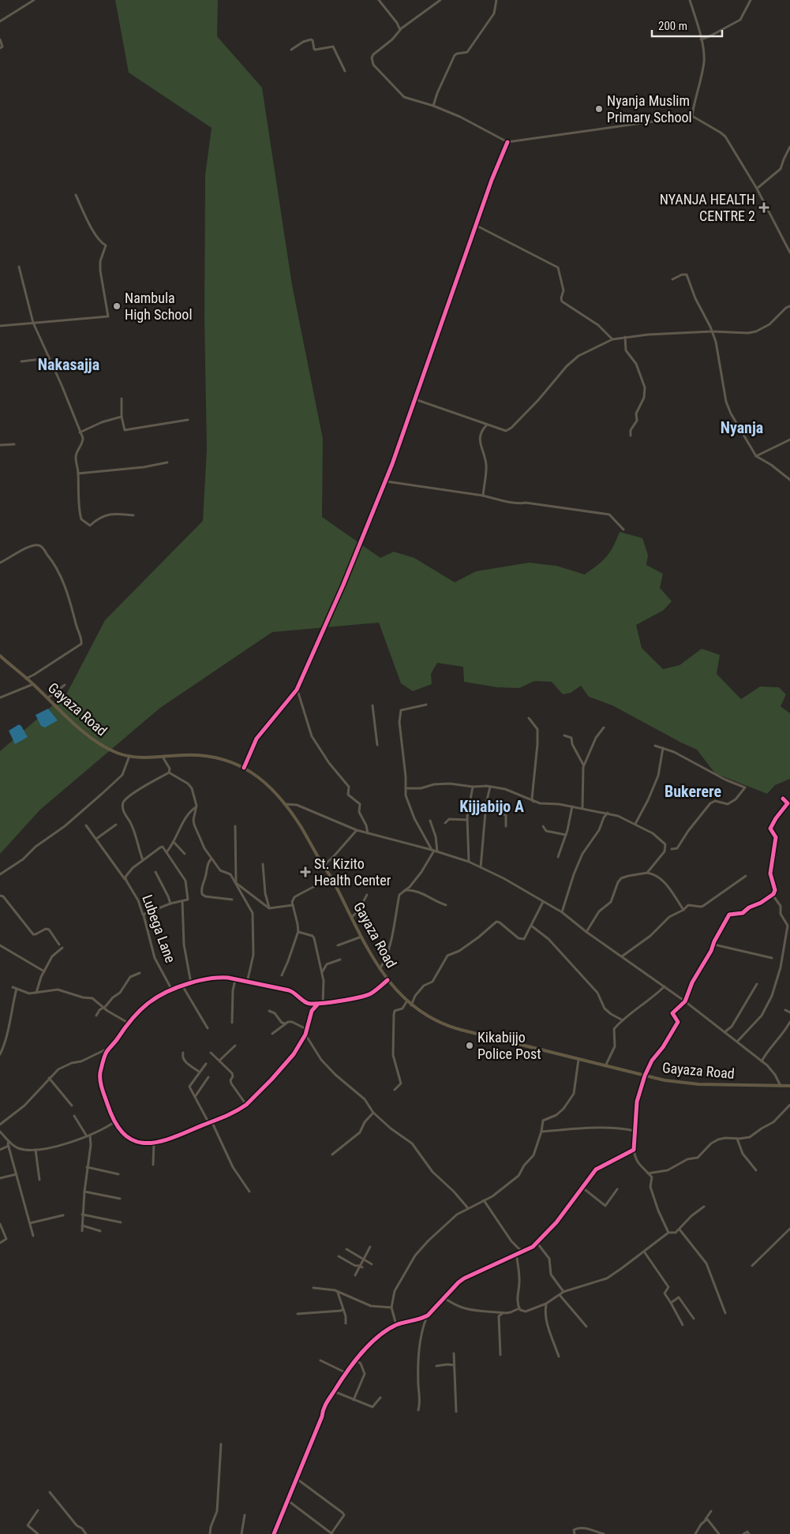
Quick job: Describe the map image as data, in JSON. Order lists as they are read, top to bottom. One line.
{"streets":{"main road":["Gayaza Road"],"street":["Lubega Lane"]},"districts":["Nakasajja","Nyanja","Bukerere","Kijjabijo A"],"places":{"other":["Nyanja Muslim Primary School","Nambula High School","Kikabijjo Police Post"],"health":["NYANJA HEALTH CENTRE 2","St. Kizito Health Center"]},"scale_bar":"200 m"}
